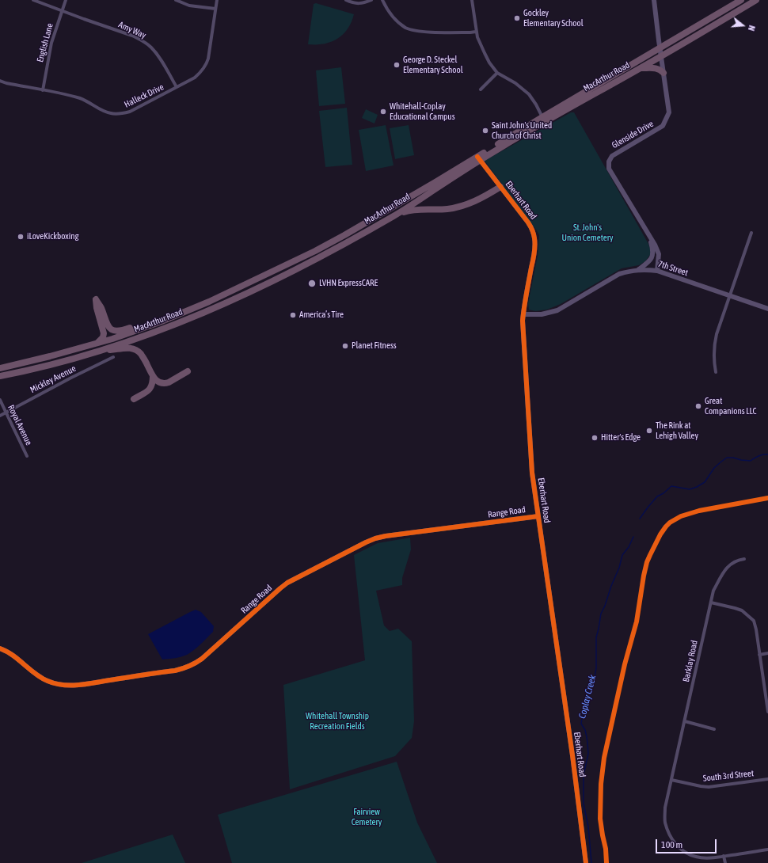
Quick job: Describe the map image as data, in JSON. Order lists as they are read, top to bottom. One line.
{"streets":{"highway":["MacArthur Road"],"street":["Amy Way","English Lane","Halleck Drive","Glenside Drive","Eberhart Road","7th Street","Mickley Avenue","Royal Avenue","Range Road","Barklay Road","South 3rd Street"]},"crossings":[["Amy Way","English Lane"],["Amy Way","Halleck Drive"],["English Lane","Halleck Drive"],["MacArthur Road","Glenside Drive"],["MacArthur Road","Eberhart Road"],["Glenside Drive","7th Street"],["Eberhart Road","7th Street"],["Eberhart Road","Range Road"],["Mickley Avenue","Royal Avenue"],["Barklay Road","South 3rd Street"]],"water":["Coplay Creek"],"parks":["St. John's Union Cemetery","Whitehall Township Recreation Fields","Fairview Cemetery"],"places":["Gockley Elementary School","George D. Steckel Elementary School","Whitehall-Coplay Educational Campus","Saint John's United Church of Christ","iLoveKickboxing","LVHN ExpressCARE","America’s Tire","Planet Fitness","Great Companions LLC","The Rink at Lehigh Valley","Hitter's Edge"],"scale_bar":"100 m","north":"right"}
